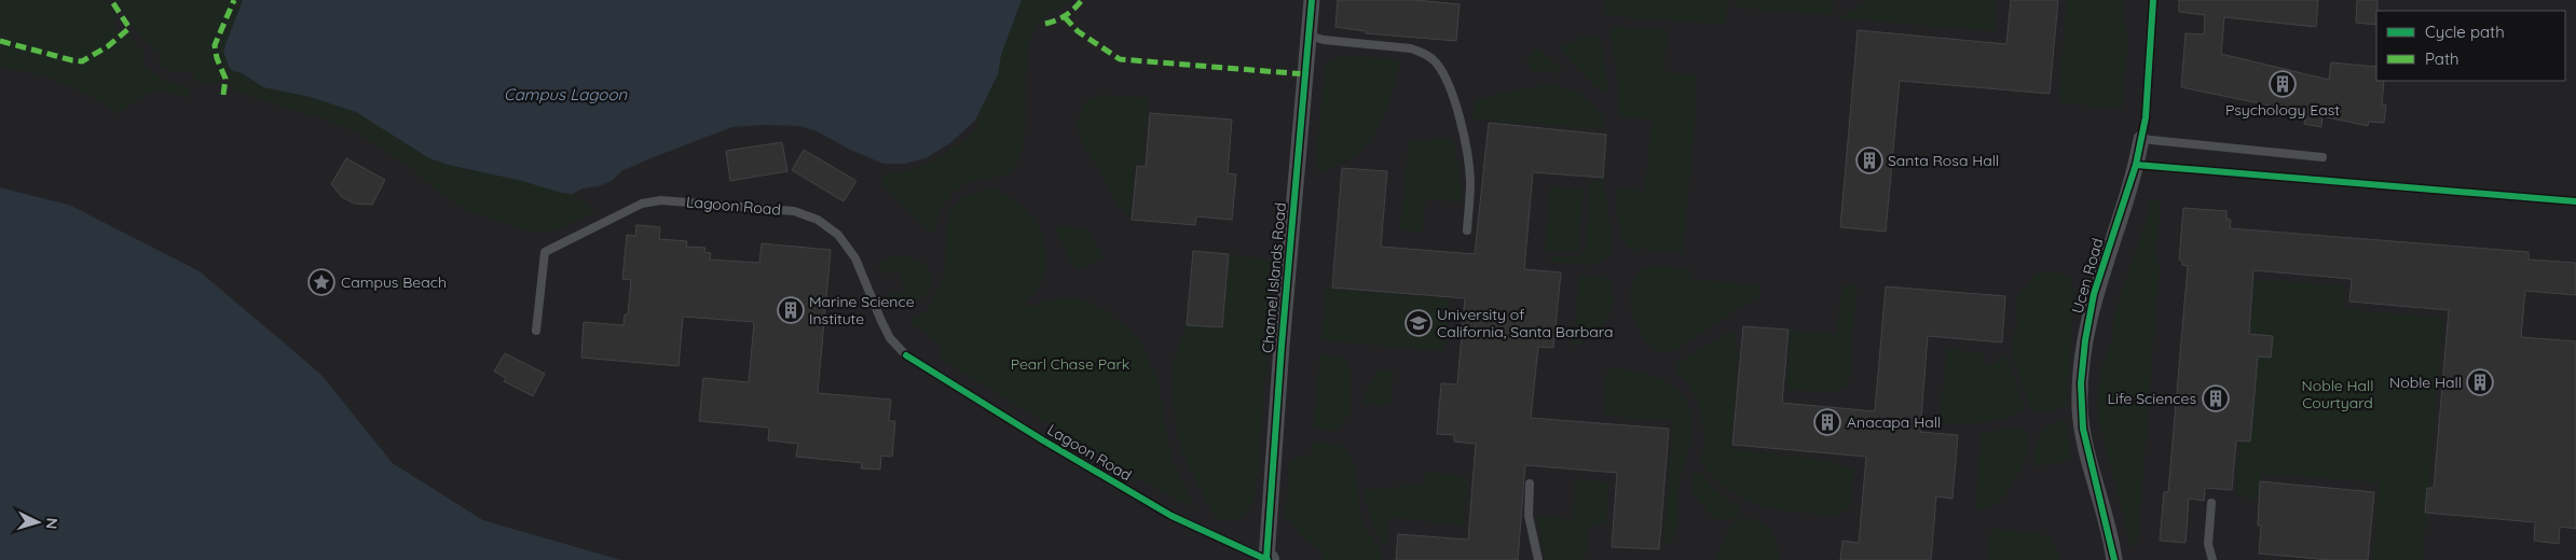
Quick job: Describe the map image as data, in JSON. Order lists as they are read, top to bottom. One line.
{"streets":{"street":["Ucen Road","Channel Islands Road"],"lane":["Lagoon Road"]},"crossings":[["Lagoon Road","Channel Islands Road"]],"water":["Campus Lagoon"],"parks":["Pearl Chase Park","Noble Hall Courtyard"],"places":{"building":["Psychology East","Santa Rosa Hall","Marine Science Institute","Noble Hall","Life Sciences","Anacapa Hall"],"place":["Campus Beach"],"school or university":["University of California, Santa Barbara"]},"legend":["Cycle path","Path"],"north":"right"}
